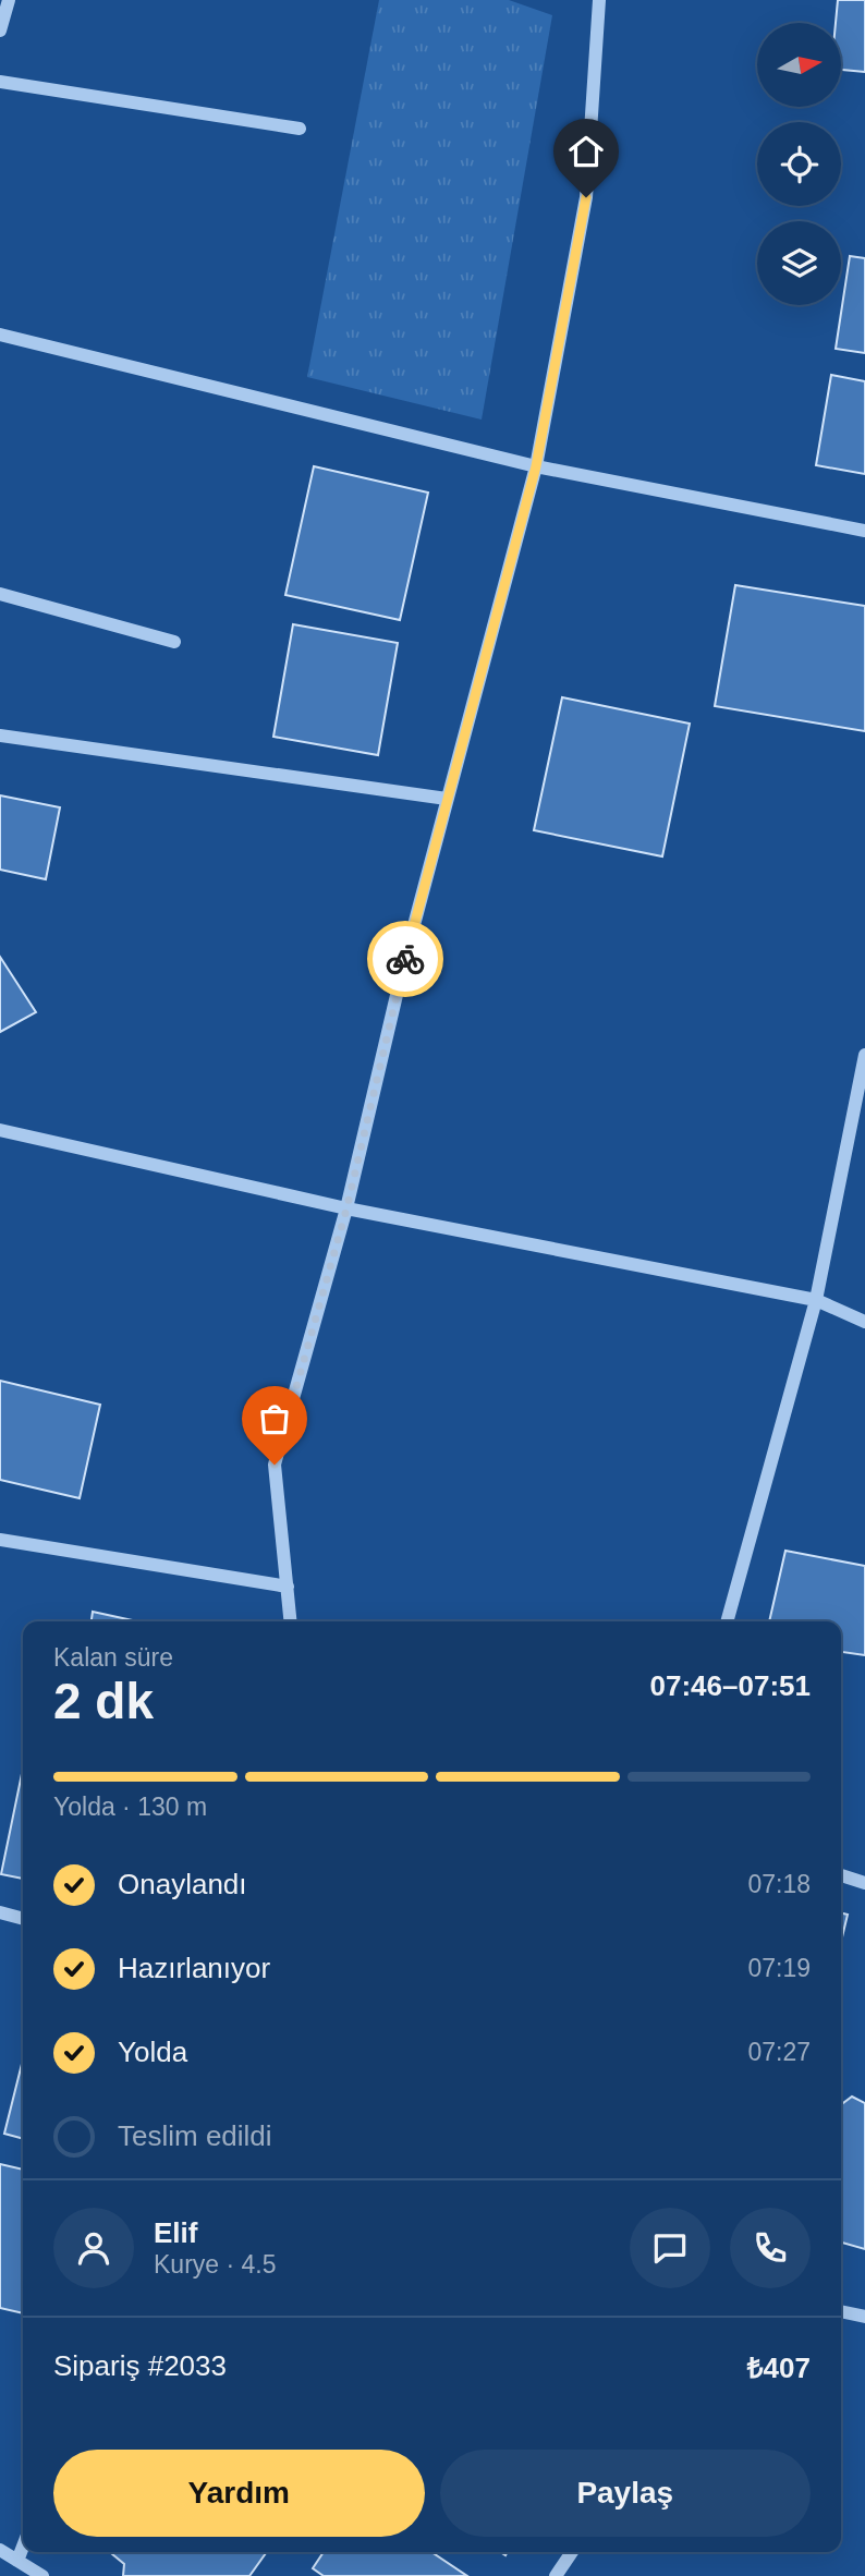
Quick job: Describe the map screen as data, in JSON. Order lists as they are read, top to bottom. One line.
{"north":"right","page":{"heading":["2 dk","Kalan süre","07:46–07:51"],"panel":["Elif","Kurye · 4.5","Sipariş #2033","₺407"],"bar":"Yolda · 130 m","list":[["Onaylandı","07:18"],["Hazırlanıyor","07:19"],["Yolda","07:27"],"Teslim edildi"],"buttons":["Yardım","Paylaş"]}}
